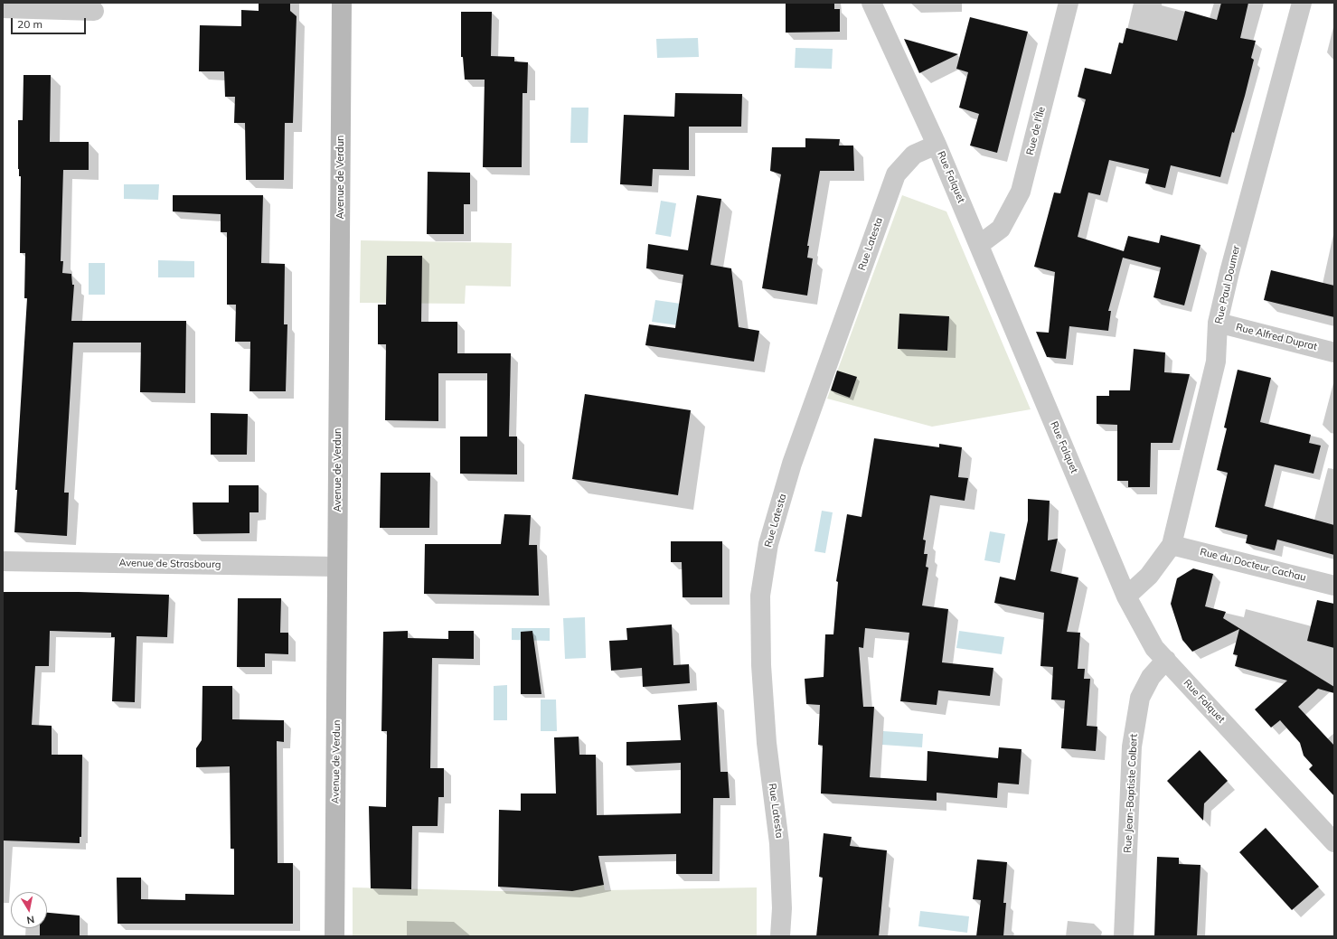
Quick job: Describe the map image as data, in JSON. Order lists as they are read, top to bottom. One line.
{"streets":{"street":["Rue de l'Île","Avenue de Verdun","Rue Falquet","Rue Latesta","Rue Paul Doumer","Rue Alfred Duprat","Avenue de Strasbourg","Rue du Docteur Cachau","Rue Jean-Baptiste Colbert"]},"crossings":[["Rue de l'Île","Rue Falquet"],["Avenue de Verdun","Avenue de Strasbourg"],["Rue Falquet","Rue Latesta"],["Rue Falquet","Rue Paul Doumer"],["Rue Falquet","Rue Jean-Baptiste Colbert"],["Rue Paul Doumer","Rue Alfred Duprat"],["Rue Paul Doumer","Rue du Docteur Cachau"]],"scale_bar":"20 m","north":"bottom"}
